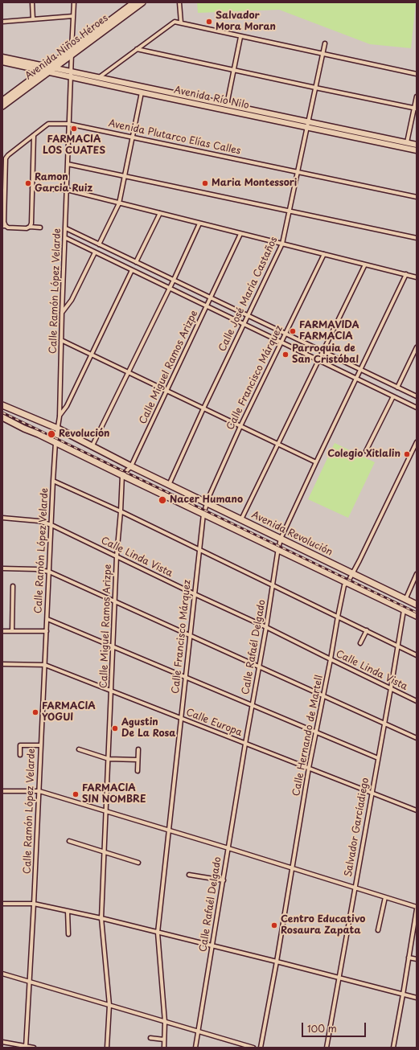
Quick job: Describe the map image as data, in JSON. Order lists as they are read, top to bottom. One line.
{"streets":{"main road":["Avenida Niños Héroes","Avenida Río Nilo","Avenida Revolución"],"street":["Avenida Plutarco Elías Calles","Calle Ramón López Velarde","Calle José María Castaños","Calle Miguel Ramos Arizpe","Calle Francisco Márquez","Calle Linda Vista","Calle Rafaél Delgado","Calle Europa","Calle Hernando de Martell","Salvador Garcíadiego"]},"crossings":[["Avenida Niños Héroes","Avenida Río Nilo"],["Avenida Niños Héroes","Calle Ramón López Velarde"],["Avenida Río Nilo","Calle Ramón López Velarde"],["Avenida Río Nilo","Calle José María Castaños"],["Avenida Plutarco Elías Calles","Calle Ramón López Velarde"],["Avenida Plutarco Elías Calles","Calle José María Castaños"],["Calle Ramón López Velarde","Avenida Revolución"],["Calle Ramón López Velarde","Calle Linda Vista"],["Calle Ramón López Velarde","Calle Europa"],["Calle José María Castaños","Avenida Revolución"],["Calle Miguel Ramos Arizpe","Avenida Revolución"],["Calle Miguel Ramos Arizpe","Calle Linda Vista"],["Calle Miguel Ramos Arizpe","Calle Europa"],["Calle Francisco Márquez","Avenida Revolución"],["Calle Francisco Márquez","Calle Linda Vista"],["Calle Francisco Márquez","Calle Europa"],["Avenida Revolución","Calle Rafaél Delgado"],["Avenida Revolución","Calle Hernando de Martell"],["Avenida Revolución","Salvador Garcíadiego"],["Calle Linda Vista","Calle Rafaél Delgado"],["Calle Linda Vista","Calle Hernando de Martell"],["Calle Linda Vista","Salvador Garcíadiego"],["Calle Rafaél Delgado","Calle Europa"],["Calle Europa","Calle Hernando de Martell"],["Calle Europa","Salvador Garcíadiego"]],"places":["Salvador Mora Moran","FARMACIA LOS CUATES","Ramon Garcia Ruiz","Maria Montessori","FARMAVIDA FARMACIA","Parroquia de San Cristóbal","Revolución","Colegio Xitlalin","Nacer Humano","FARMACIA YOGUI","Agustin De La Rosa","FARMACIA SIN NOMBRE","Centro Educativo Rosaura Zapata"],"scale_bar":"100 m"}
